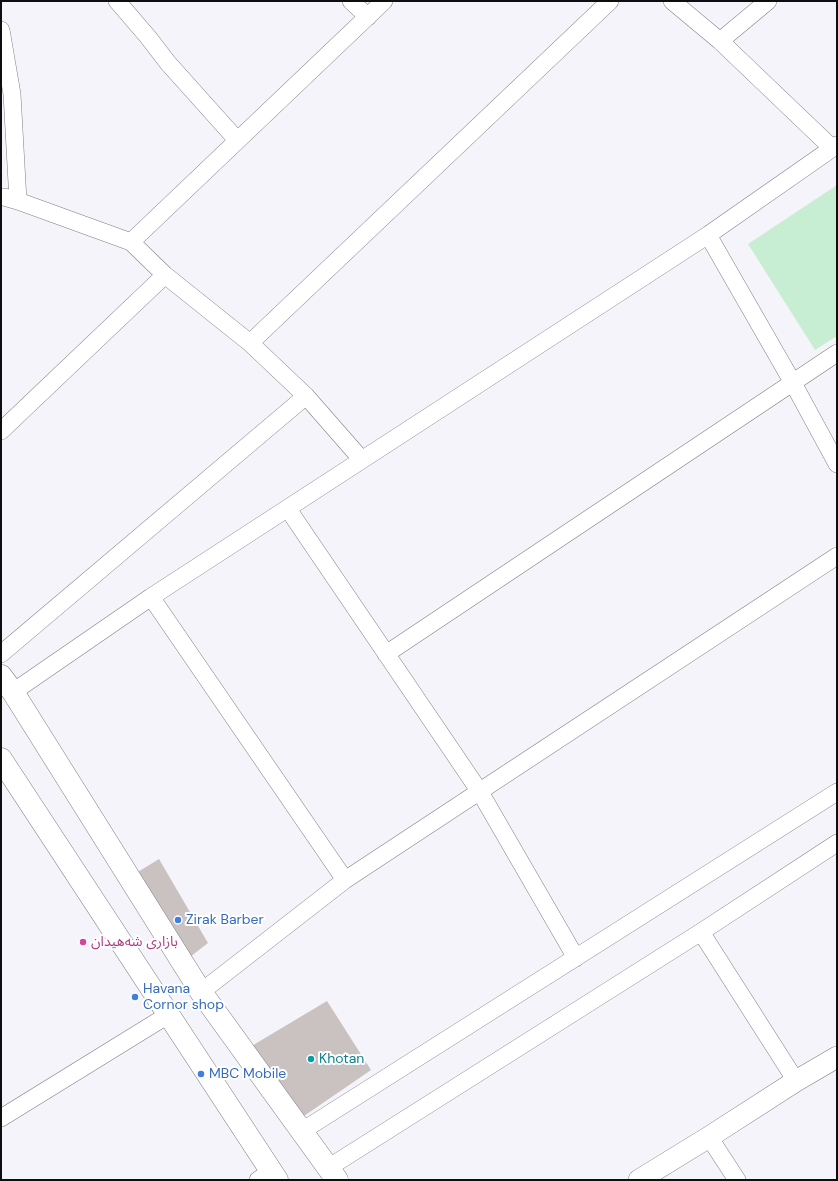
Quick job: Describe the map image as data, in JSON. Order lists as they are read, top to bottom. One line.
{"places":["Zirak Barber","بازاری شەهیدان","Havana Cornor shop","Khotan","MBC Mobile"]}
